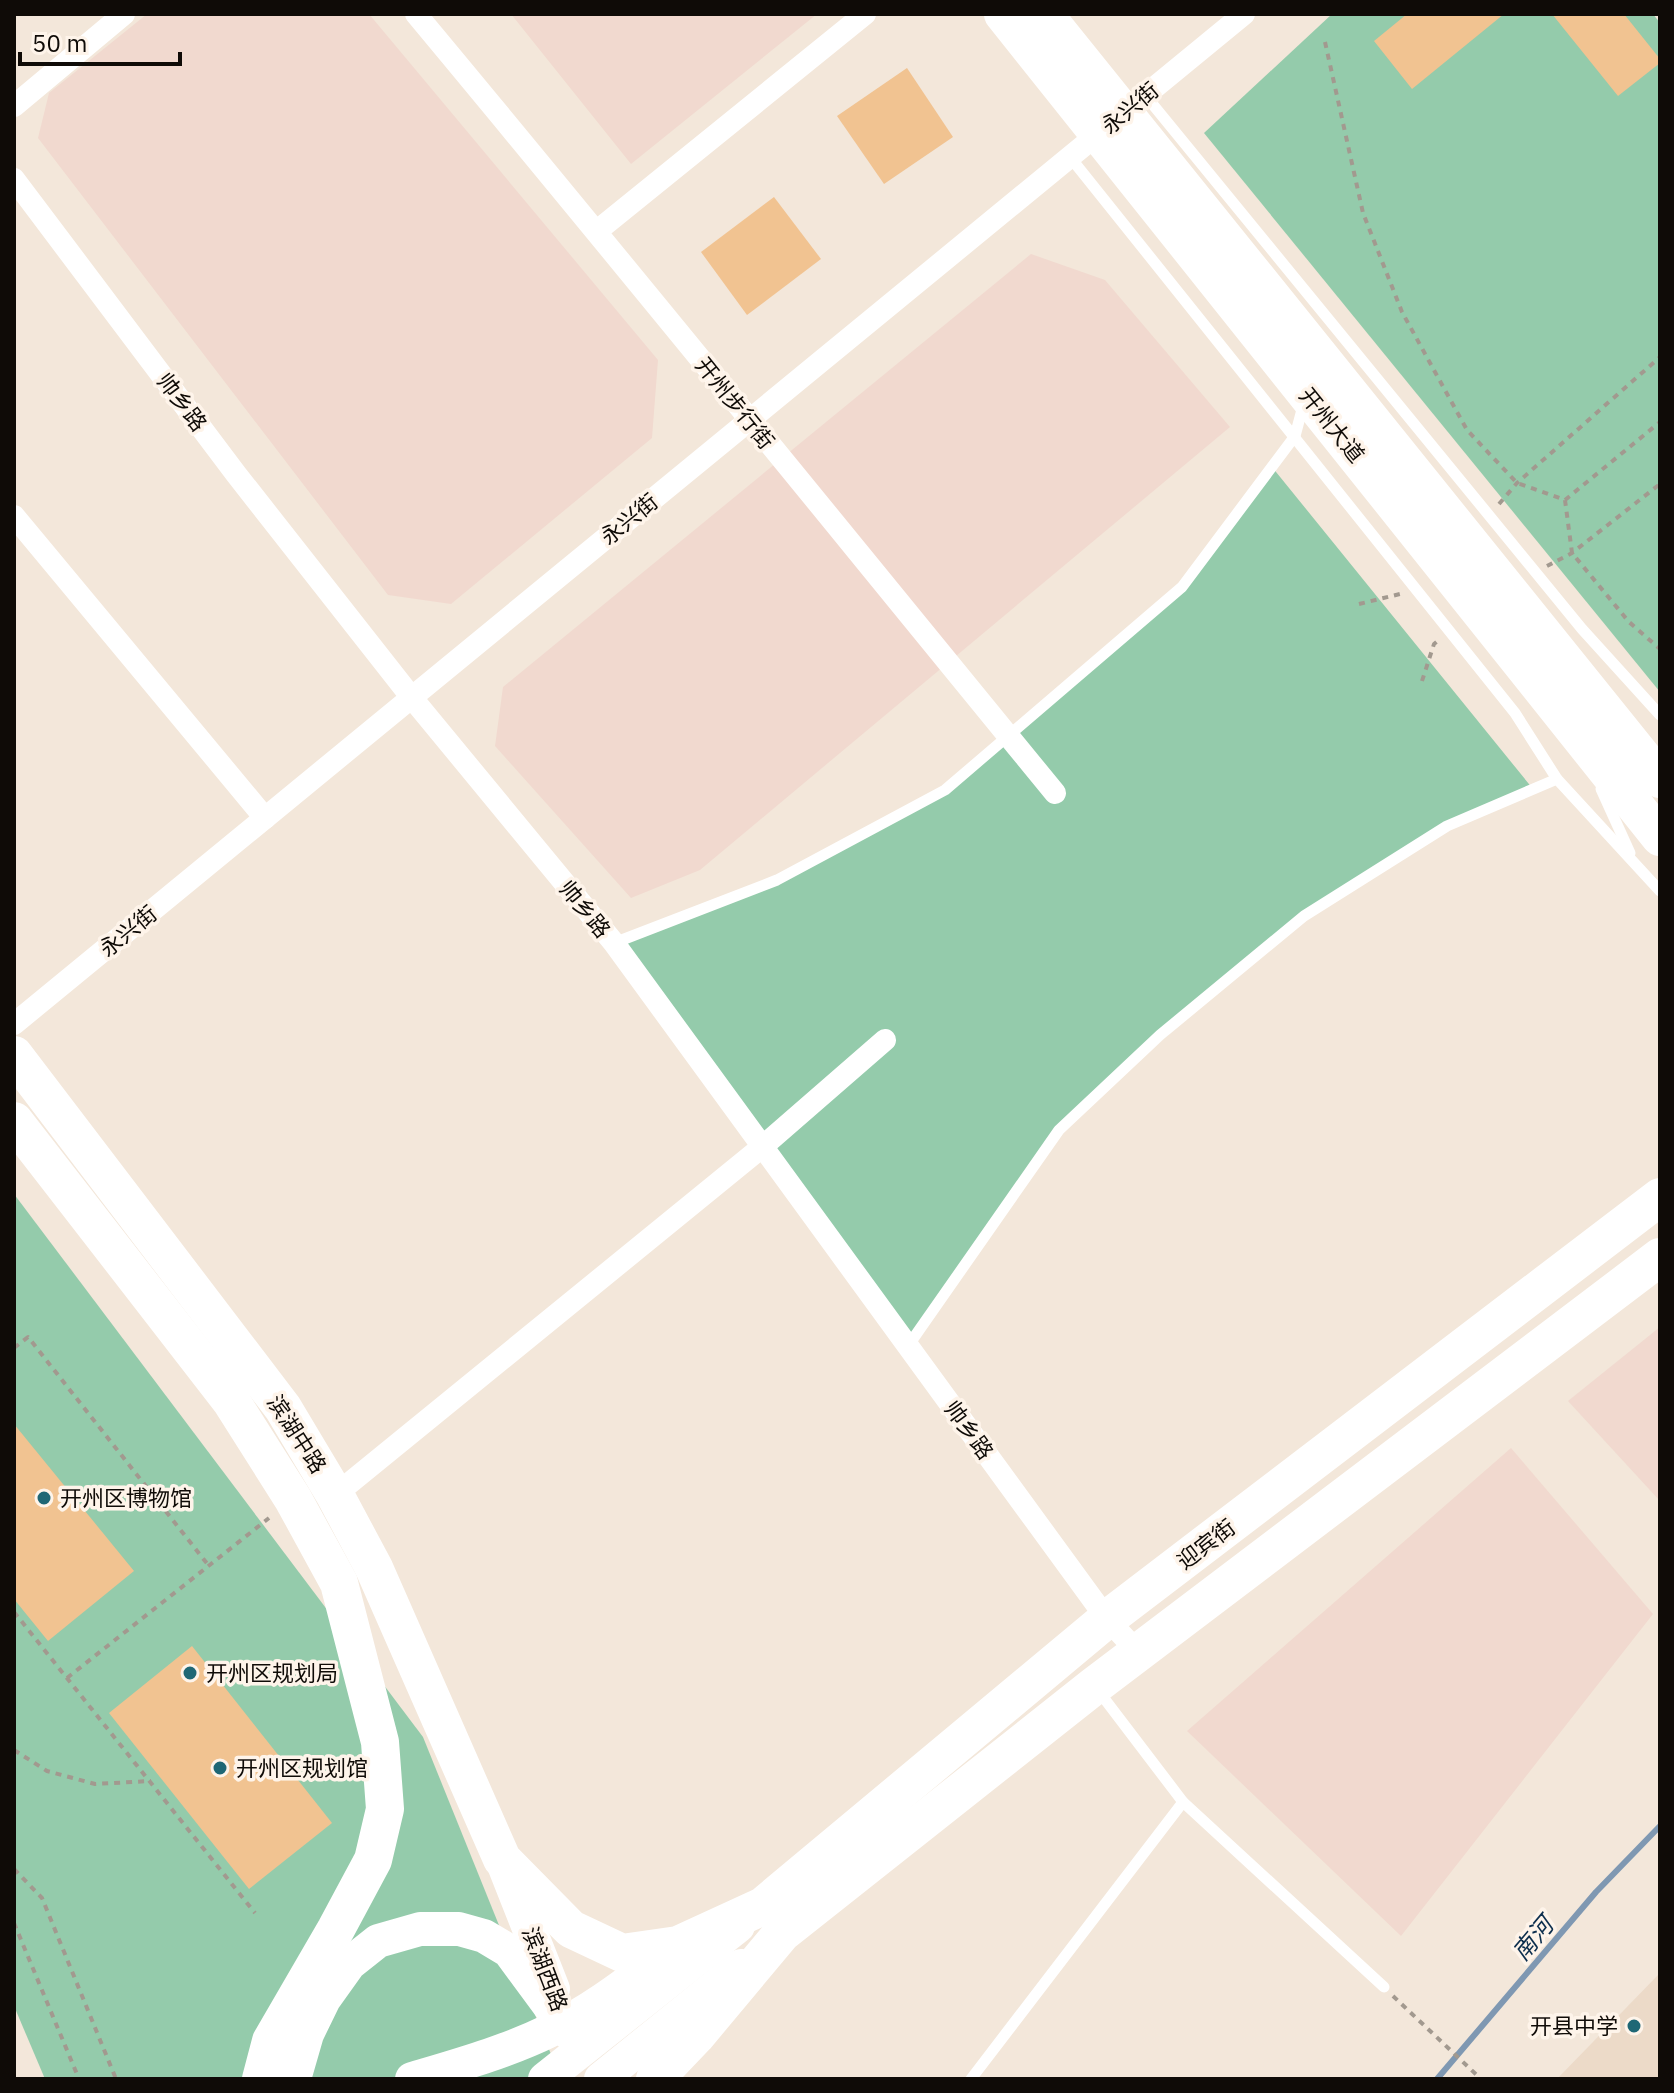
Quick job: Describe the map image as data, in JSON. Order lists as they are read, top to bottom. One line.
{"streets":{"highway":["开州大道","滨湖中路","迎宾街"],"main road":["滨湖西路"],"street":["永兴街","帅乡路","开州步行街"]},"crossings":[["永兴街","帅乡路"],["永兴街","开州步行街"],["永兴街","开州大道"],["帅乡路","迎宾街"],["滨湖中路","滨湖西路"]],"water":["南河"],"places":["开州区博物馆","开州区规划局","开州区规划馆","开县中学"],"scale_bar":"50 m"}
